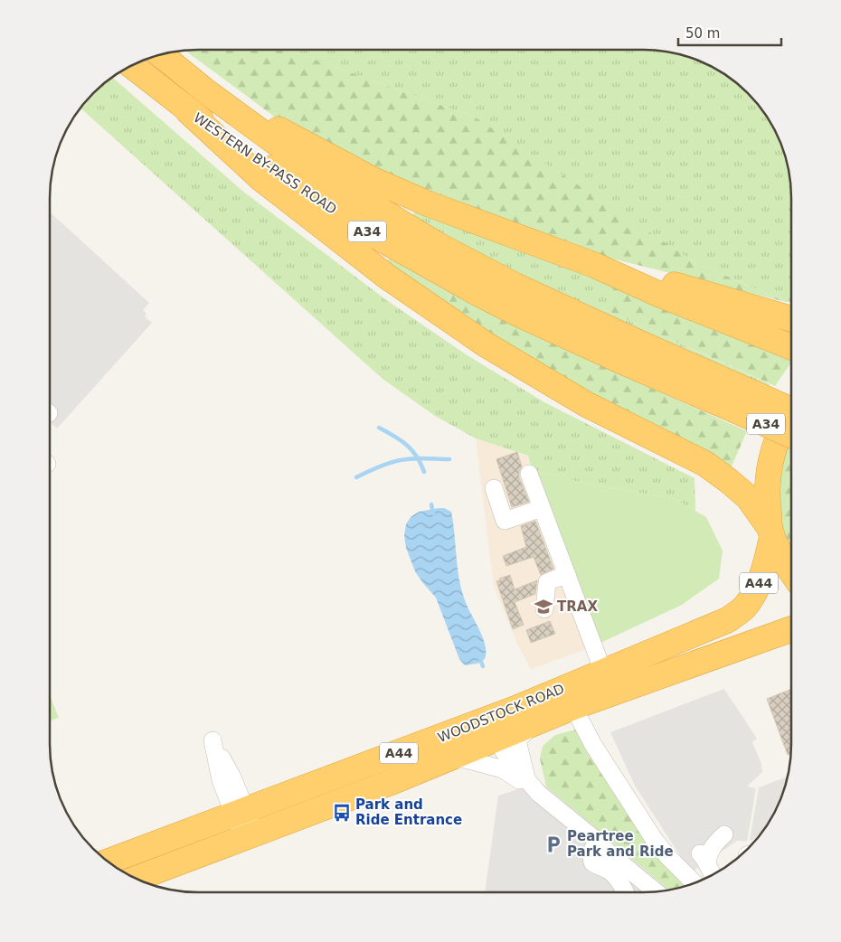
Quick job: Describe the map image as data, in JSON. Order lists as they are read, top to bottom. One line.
{"streets":{"highway":["WESTERN BY-PASS ROAD","A34","A44","WOODSTOCK ROAD"]},"crossings":[["WESTERN BY-PASS ROAD","A34"],["A44","WOODSTOCK ROAD"]],"places":{"school or university":["TRAX"],"bus stop":["Park and Ride Entrance"],"parking":["Peartree Park and Ride"]},"scale_bar":"50 m"}
